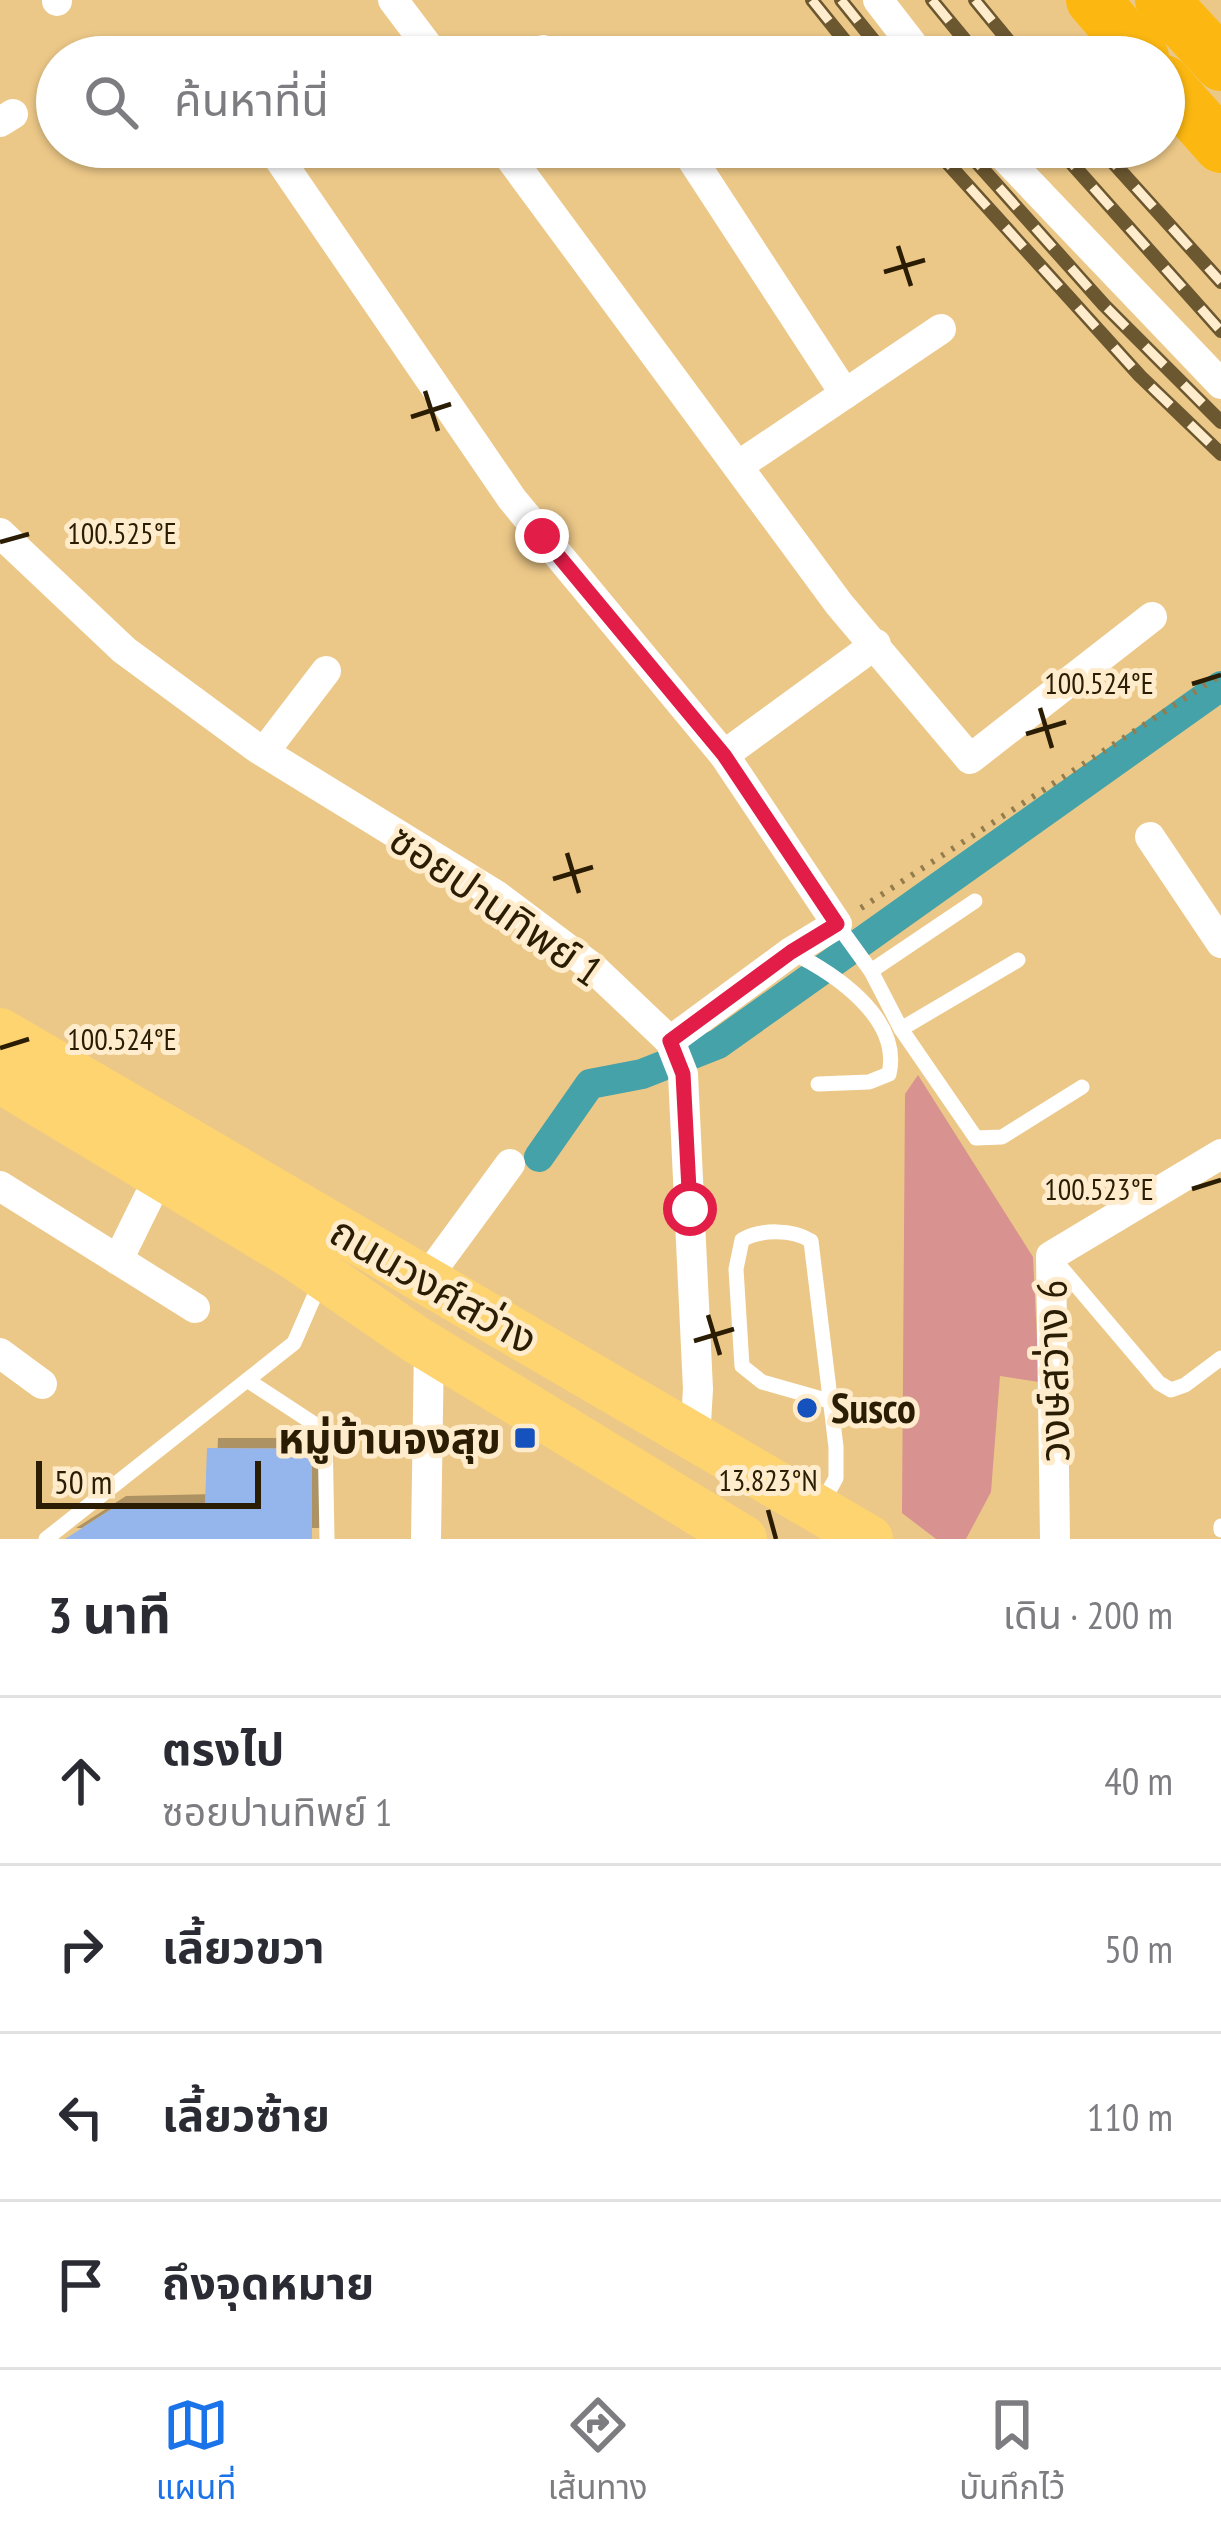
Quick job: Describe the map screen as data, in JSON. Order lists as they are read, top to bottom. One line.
{"streets":{"main road":["ถนนวงศ์สว่าง"],"street":["ซอยปานทิพย์ 1","วงษ์สว่าง 6"]},"places":{"other":["Susco"],"transit":["หมู่บ้านจงสุข"]},"scale_bar":"50 m","page":{"search":"ค้นหาที่นี่","scale":"50 m","heading":["3 นาที","เดิน · 200 m"],"list":[["ตรงไป","ซอยปานทิพย์ 1","40 m"],["เลี้ยวขวา","50 m"],["เลี้ยวซ้าย","110 m"],"ถึงจุดหมาย"],"nav":["แผนที่","เส้นทาง","บันทึกไว้"]},"coordinates":["100.525°E","100.524°E","100.523°E","13.823°N"]}
